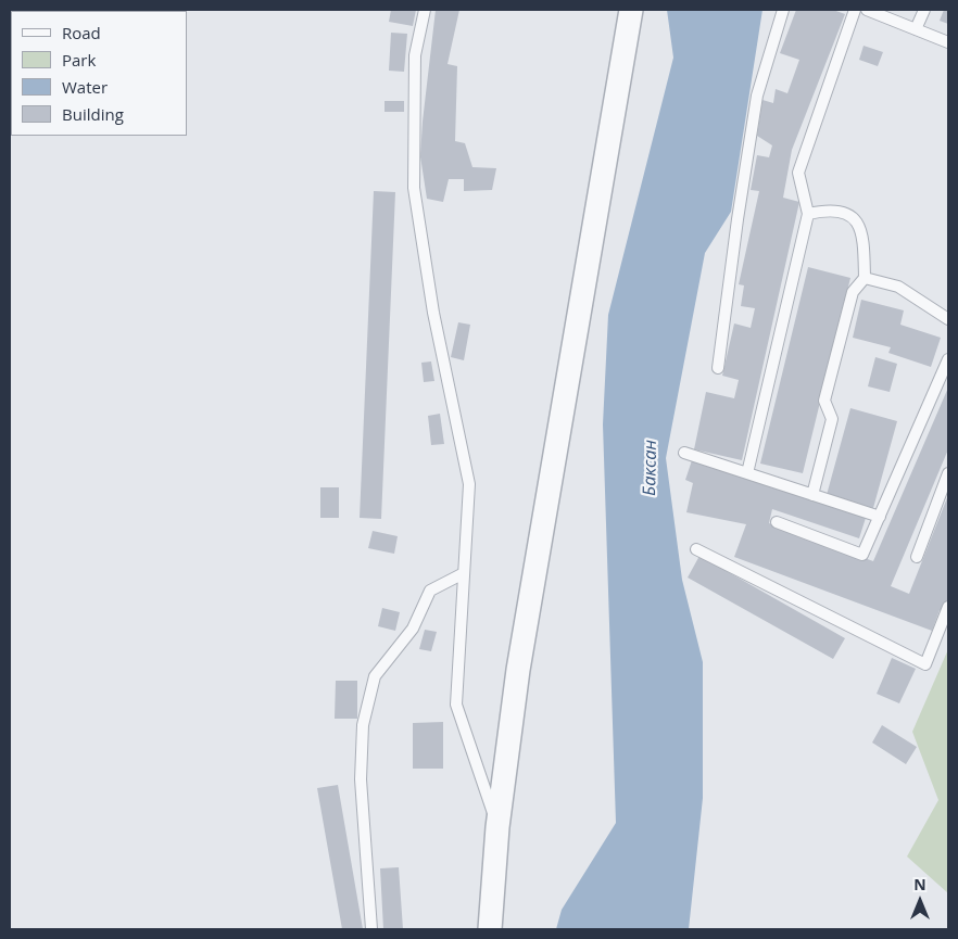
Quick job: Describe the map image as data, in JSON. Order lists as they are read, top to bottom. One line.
{"water":["Баксан"],"legend":["Road","Park","Water","Building"],"north":"top"}
